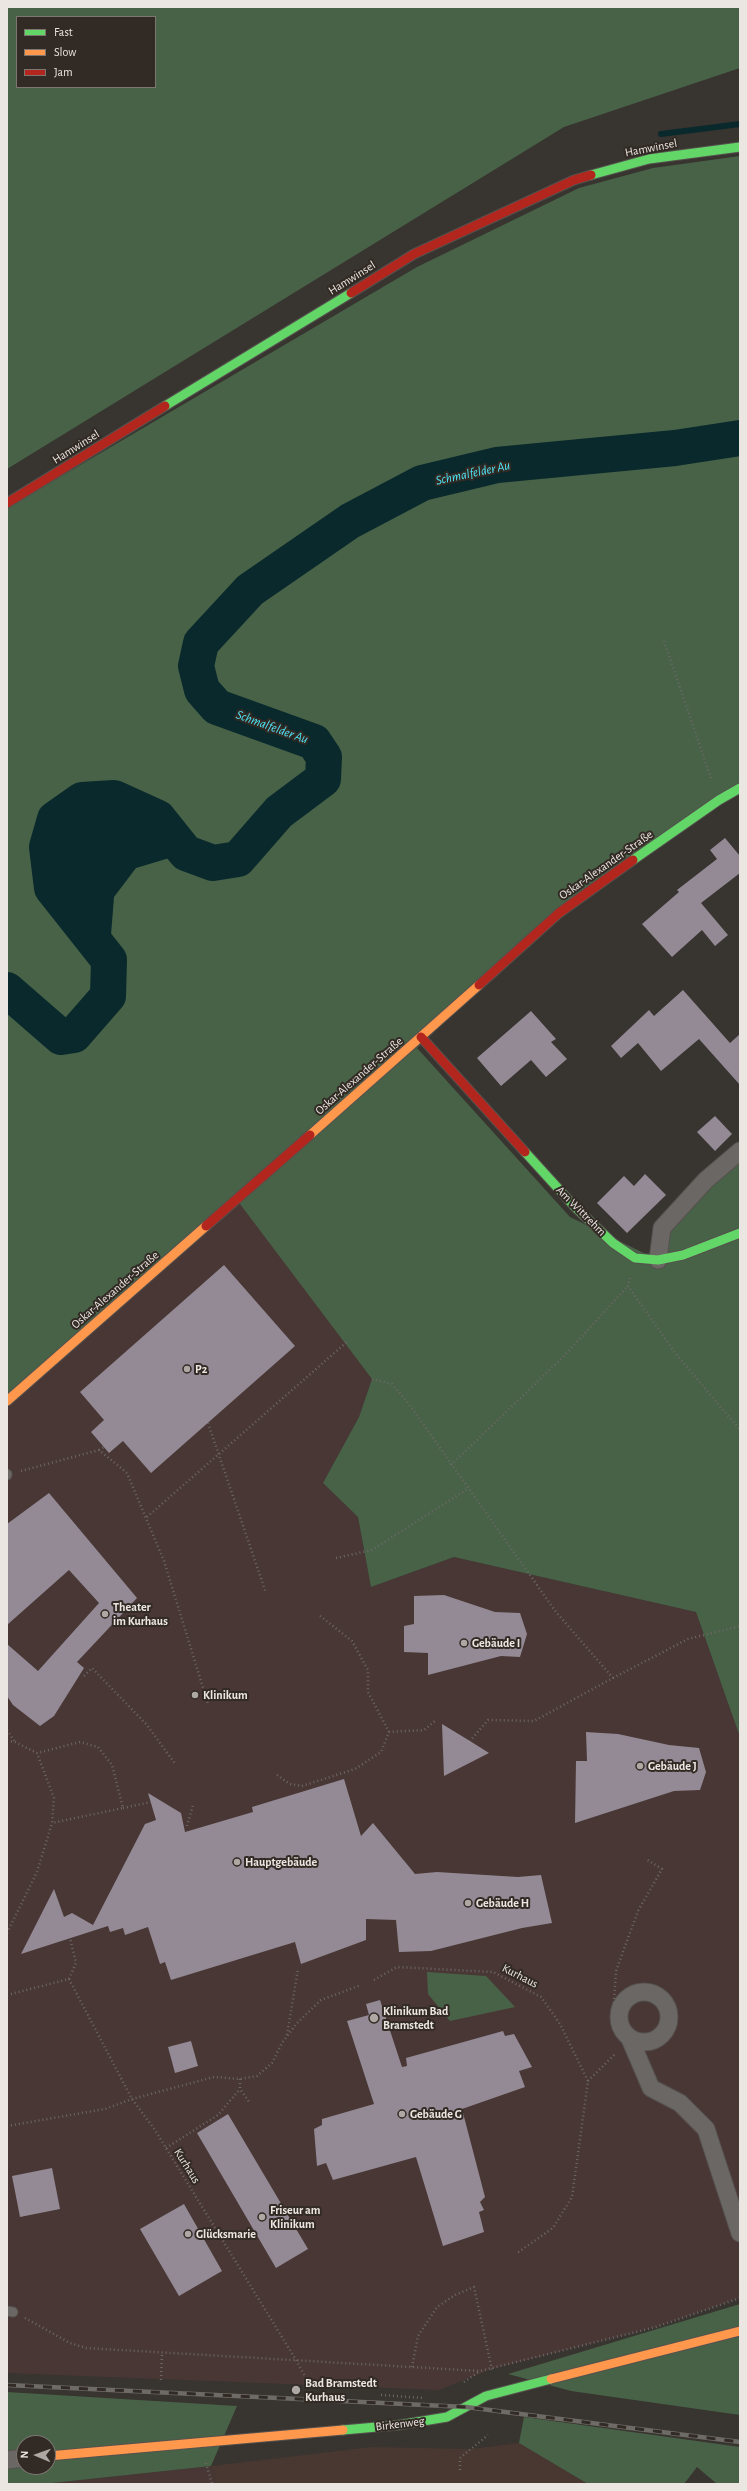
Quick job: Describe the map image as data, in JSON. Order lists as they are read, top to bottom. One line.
{"streets":{"street":["Hamwinsel","Oskar-Alexander-Straße","Am Wittrehm","Birkenweg"],"path":["Kurhaus"]},"crossings":[["Oskar-Alexander-Straße","Am Wittrehm"]],"water":["Schmalfelder Au"],"places":["P2","Theater im Kurhaus","Gebäude I","Klinikum","Gebäude J","Hauptgebäude","Gebäude H","Klinikum Bad Bramstedt","Gebäude G","Friseur am Klinikum","Glücksmarie","Bad Bramstedt Kurhaus"],"legend":["Fast","Slow","Jam"],"north":"left"}
